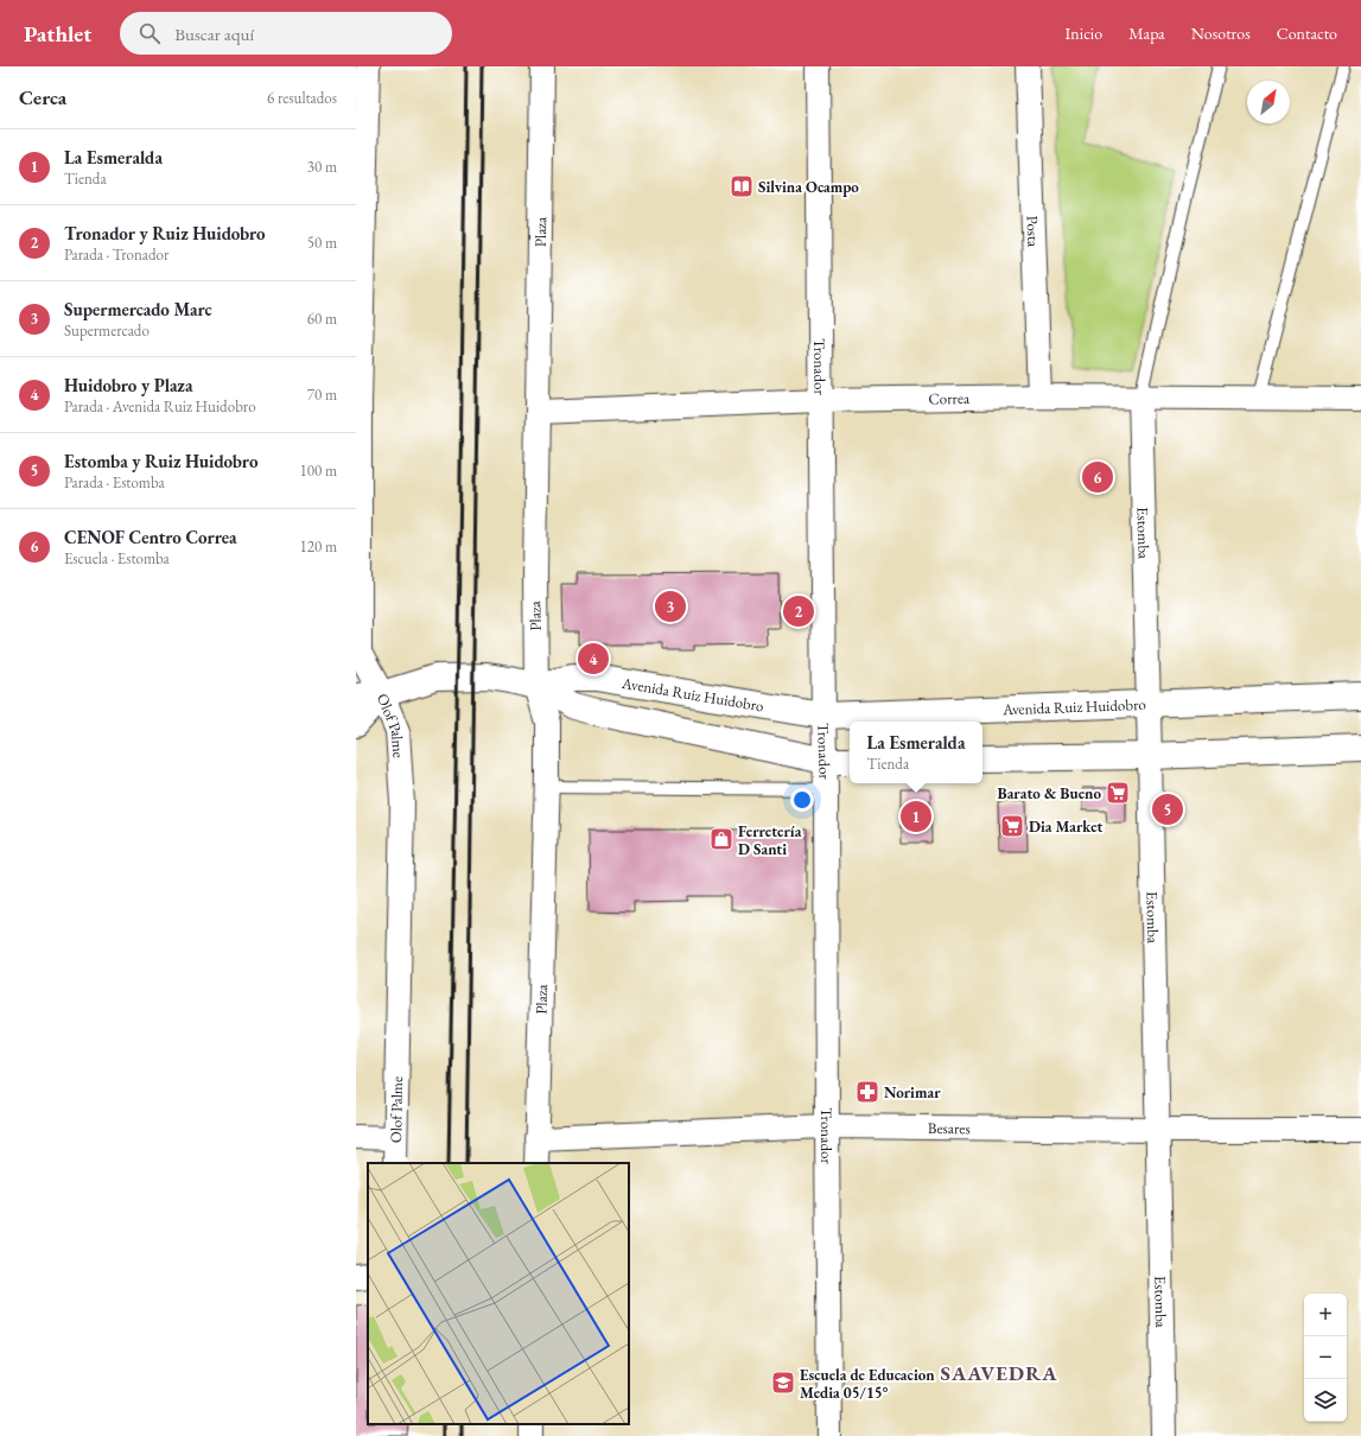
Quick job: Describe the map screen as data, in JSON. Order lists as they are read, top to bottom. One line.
{"streets":{"main road":["Avenida Ruiz Huidobro"],"street":["Plaza","Posta","Tronador","Correa","Estomba","Olof Palme","Besares"]},"crossings":[["Plaza","Correa"],["Plaza","Avenida Ruiz Huidobro"],["Plaza","Besares"],["Posta","Correa"],["Tronador","Correa"],["Tronador","Avenida Ruiz Huidobro"],["Tronador","Besares"],["Correa","Estomba"],["Estomba","Avenida Ruiz Huidobro"],["Estomba","Besares"],["Avenida Ruiz Huidobro","Olof Palme"]],"districts":["SAAVEDRA"],"places":{"library":["Silvina Ocampo"],"supermarket":["Barato & Bueno","Dia Market"],"shop":["Ferretería D Santi"],"pharmacy":["Norimar"],"school or university":["Escuela de Educacion Media 05/15°"]},"north":"top right","page":{"header":"Pathlet","search":"Buscar aquí","nav":["Inicio","Mapa","Nosotros","Contacto"],"heading":["Cerca","6 resultados"],"list":[{"mark":"1","name":"La Esmeralda","note":"Tienda","value":"30 m"},{"mark":"2","name":"Tronador y Ruiz Huidobro","note":"Parada · Tronador","value":"50 m"},{"mark":"3","name":"Supermercado Marc","note":"Supermercado","value":"60 m"},{"mark":"4","name":"Huidobro y Plaza","note":"Parada · Avenida Ruiz Huidobro","value":"70 m"},{"mark":"5","name":"Estomba y Ruiz Huidobro","note":"Parada · Estomba","value":"100 m"},{"mark":"6","name":"CENOF Centro Correa","note":"Escuela · Estomba","value":"120 m"}],"pins":["6","3","2","4","5","1"],"popup":["La Esmeralda","Tienda"],"map_buttons":["+","−"]}}
